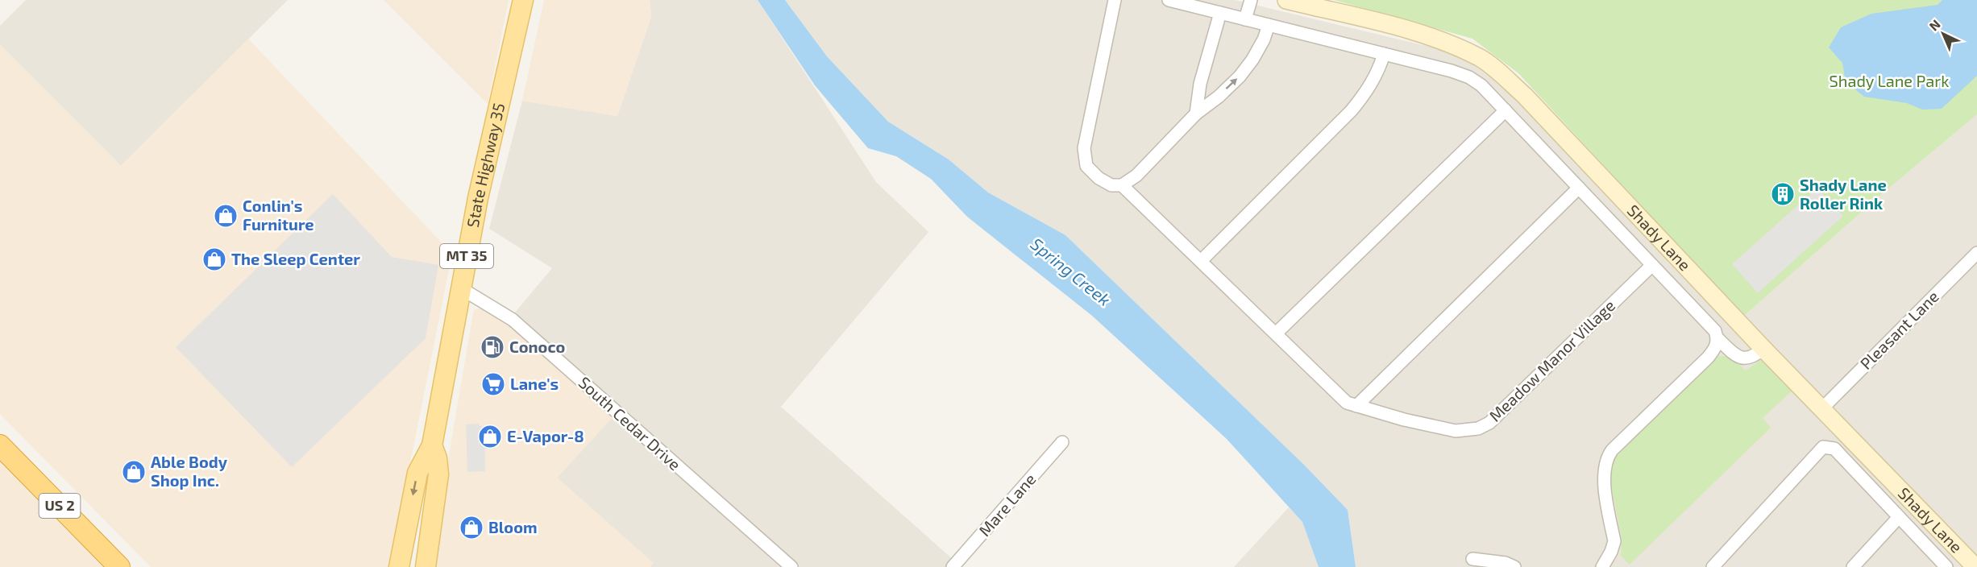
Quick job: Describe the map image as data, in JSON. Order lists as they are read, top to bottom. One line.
{"streets":{"highway":["US 2"],"main road":["State Highway 35","Shady Lane","MT 35"],"street":["Pleasant Lane","Meadow Manor Village","South Cedar Drive","Mare Lane"]},"crossings":[["State Highway 35","South Cedar Drive"],["Shady Lane","Pleasant Lane"]],"water":["Spring Creek"],"parks":["Shady Lane Park"],"places":{"building":["Shady Lane Roller Rink"],"shop":["Conlin's Furniture","The Sleep Center","E-Vapor-8","Able Body Shop Inc.","Bloom"],"fuel station":["Conoco"],"supermarket":["Lane's"]},"north":"top left"}
